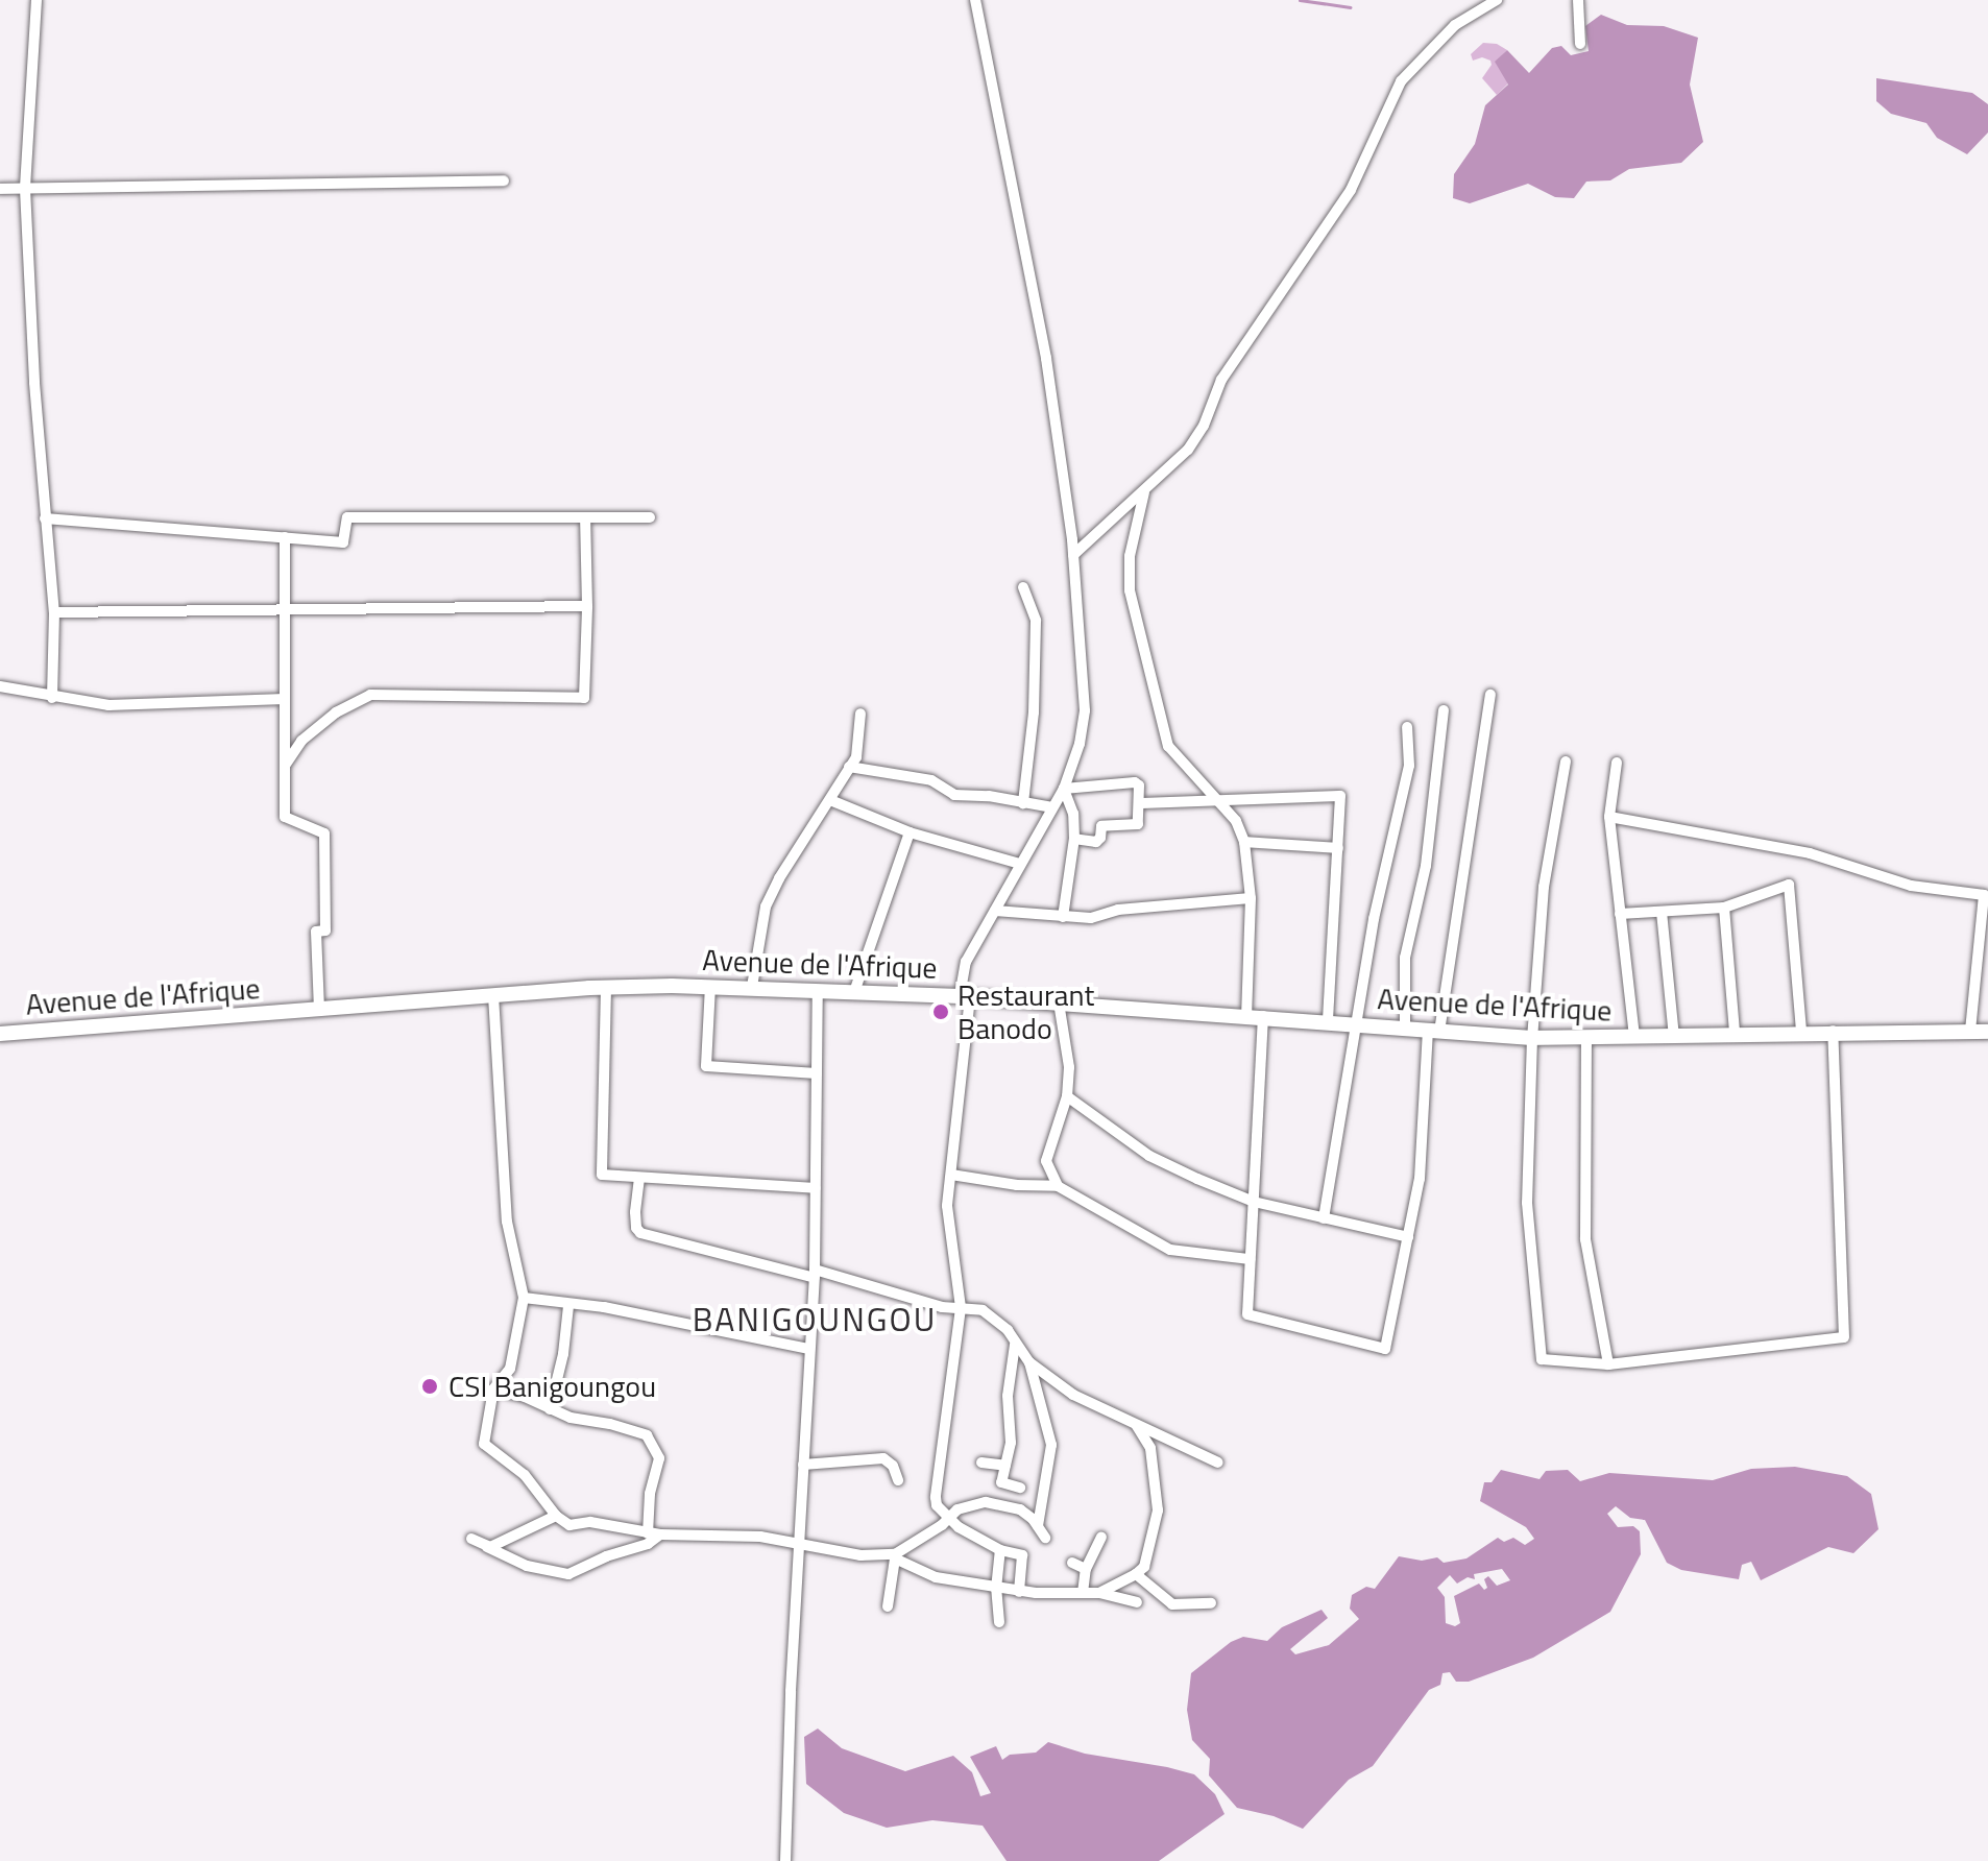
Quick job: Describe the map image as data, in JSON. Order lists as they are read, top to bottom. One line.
{"streets":{"main road":["Avenue de l'Afrique"]},"districts":["BANIGOUNGOU"],"places":["Restaurant Banodo","CSI Banigoungou"]}
